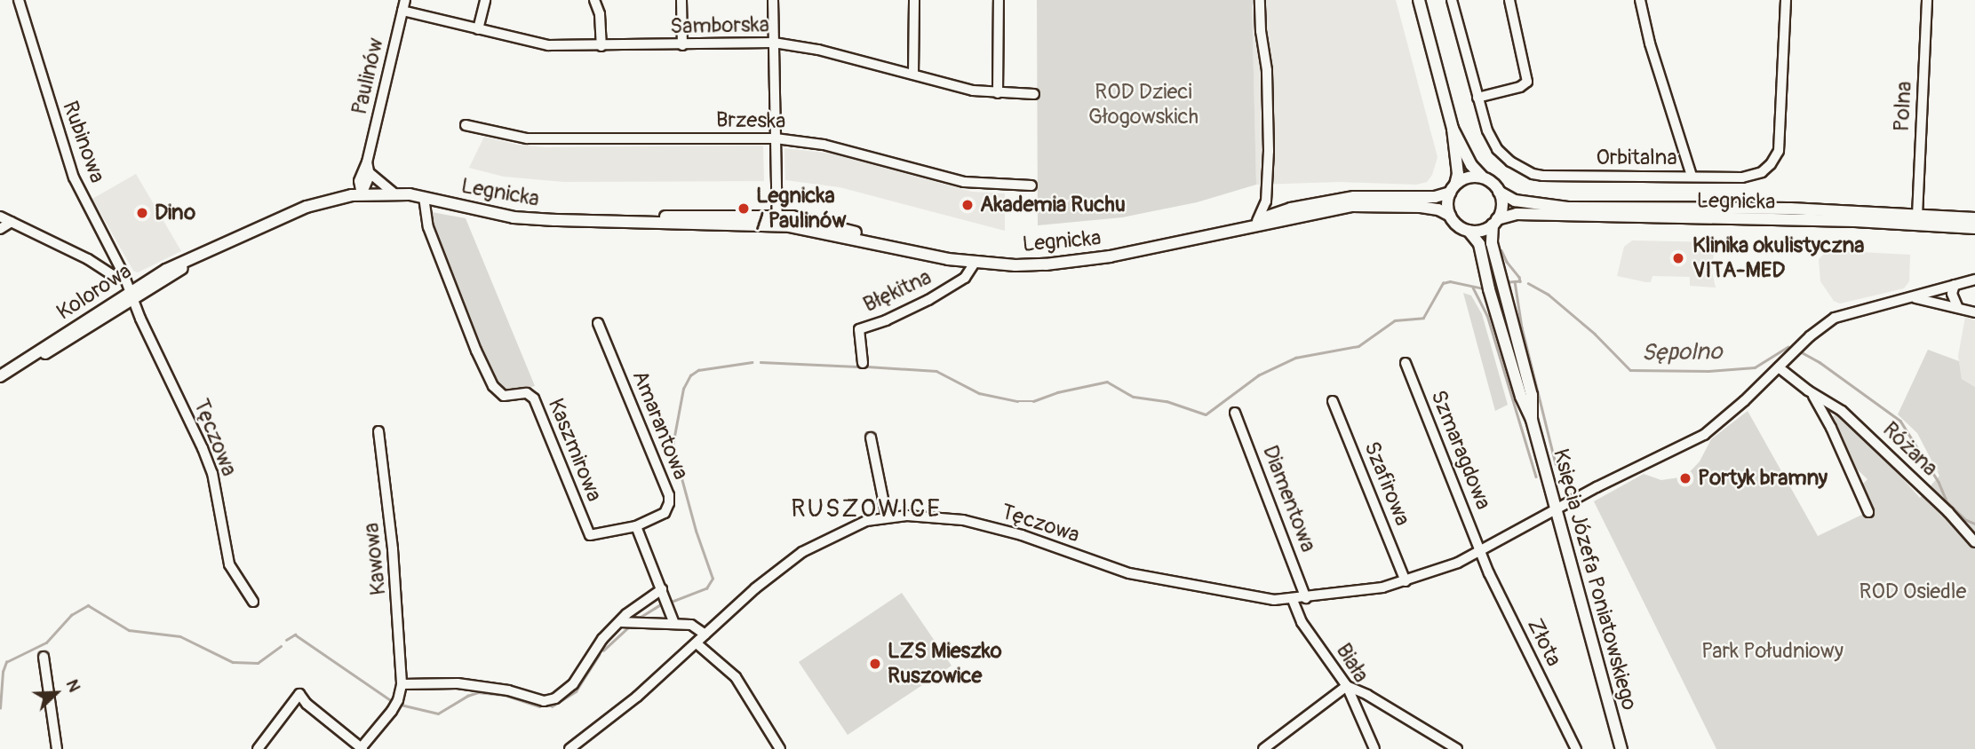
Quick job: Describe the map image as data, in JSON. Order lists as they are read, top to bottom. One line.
{"streets":{"main road":["Legnicka","Kolorowa","Księcia Józefa Poniatowskiego"],"street":["Samborska","Paulinów","Polna","Brzeska","Rubinowa","Orbitalna","Błękitna","Amarantowa","Tęczowa","Różana","Kaszmirowa","Szmaragdowa","Szafirowa","Diamentowa","Kawowa","Złota","Biała"]},"crossings":[["Samborska","Paulinów"],["Paulinów","Legnicka"],["Paulinów","Kolorowa"],["Polna","Legnicka"],["Rubinowa","Kolorowa"],["Rubinowa","Tęczowa"],["Legnicka","Błękitna"],["Legnicka","Kolorowa"],["Legnicka","Kaszmirowa"],["Legnicka","Księcia Józefa Poniatowskiego"],["Kolorowa","Tęczowa"],["Amarantowa","Kaszmirowa"],["Tęczowa","Różana"],["Tęczowa","Szmaragdowa"],["Tęczowa","Szafirowa"],["Tęczowa","Diamentowa"],["Tęczowa","Księcia Józefa Poniatowskiego"],["Tęczowa","Złota"],["Tęczowa","Biała"],["Szmaragdowa","Złota"]],"districts":["RUSZOWICE"],"water":["Sępolno"],"parks":["ROD Dzieci Głogowskich","ROD Osiedle","Park Południowy"],"places":["Akademia Ruchu","Legnicka / Paulinów","Dino","Klinika okulistyczna VITA-MED","Portyk bramny","LZS Mieszko Ruszowice"],"north":"top right"}
